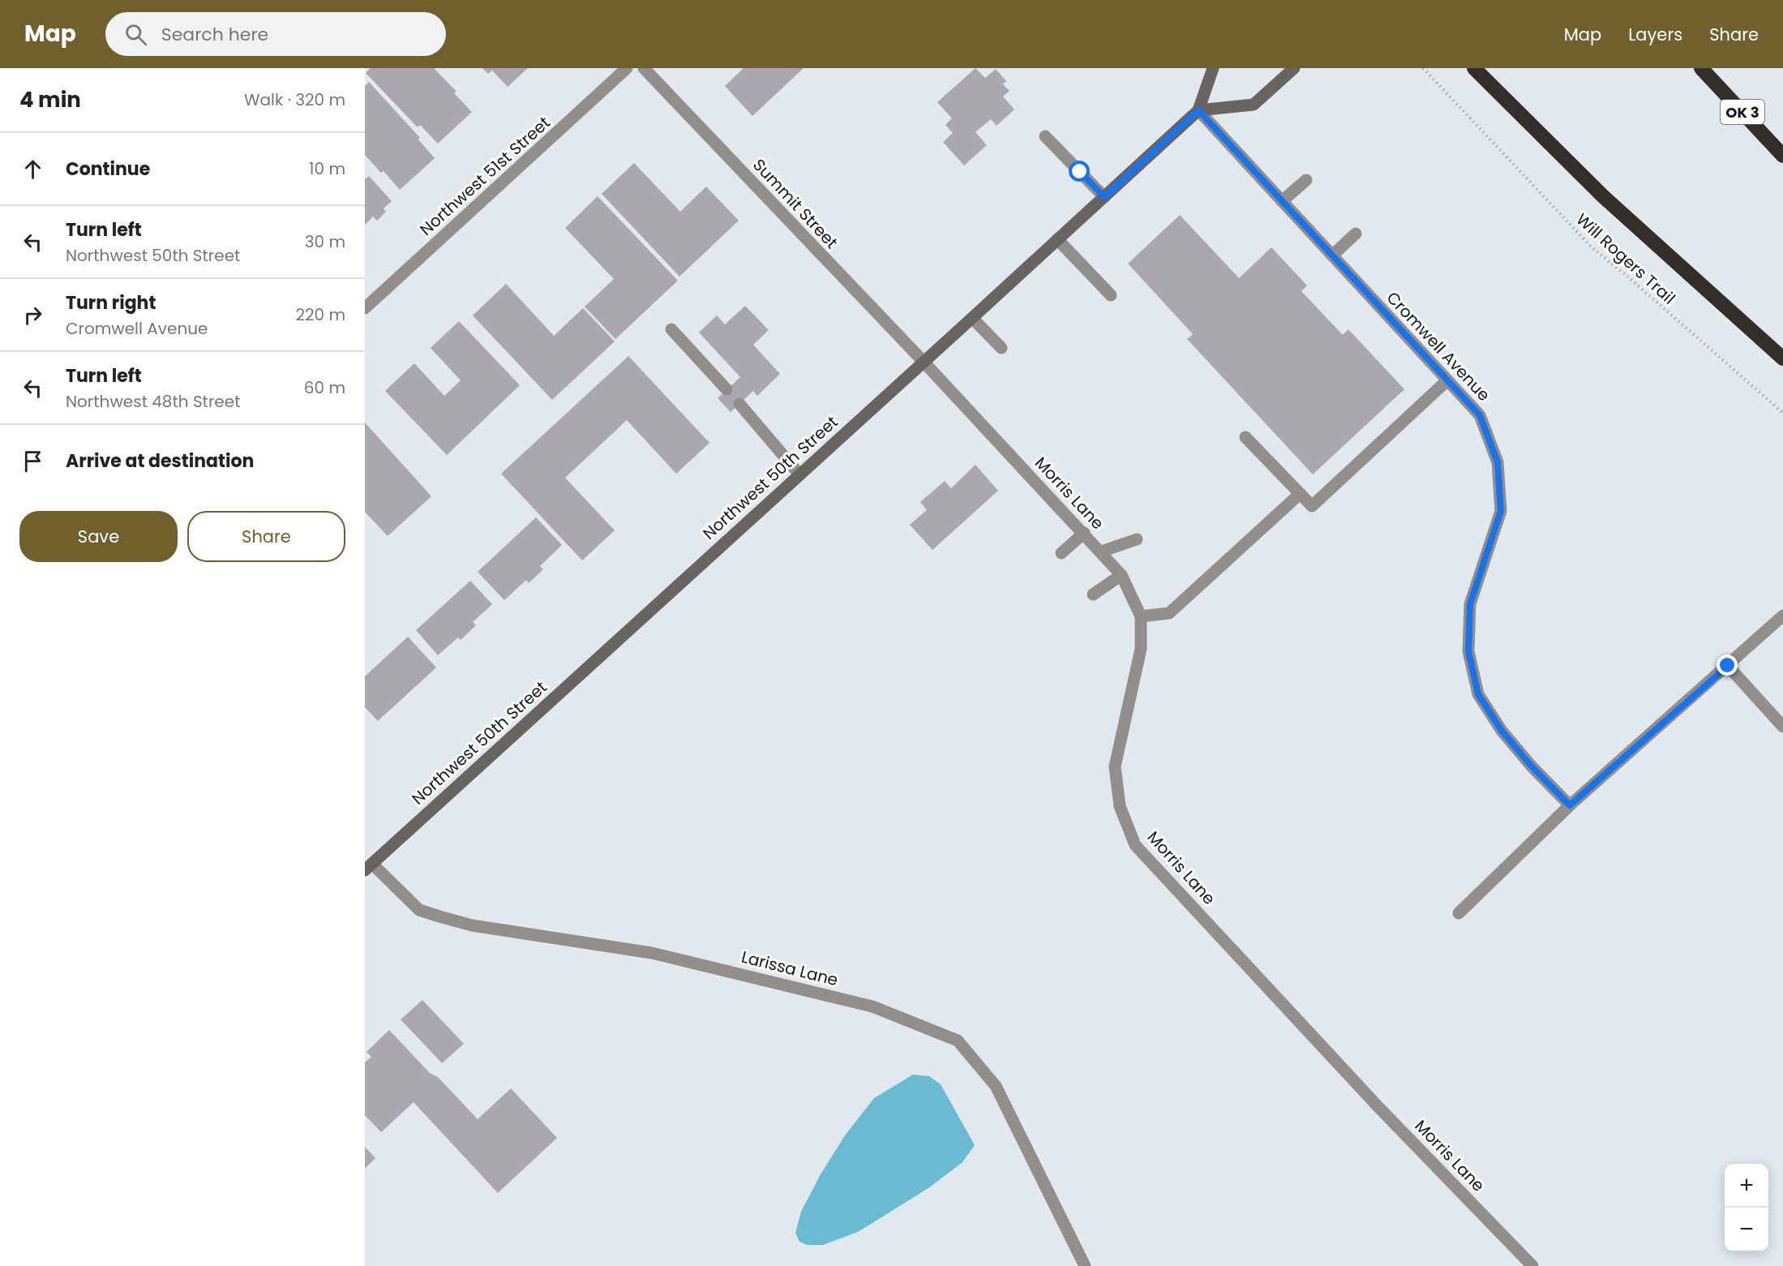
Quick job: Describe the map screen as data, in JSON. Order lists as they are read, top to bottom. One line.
{"streets":{"highway":["OK 3"],"main road":["Northwest 50th Street"],"street":["Northwest 51st Street","Summit Street","Cromwell Avenue","Morris Lane","Larissa Lane"],"path":["Will Rogers Trail"]},"crossings":[["Summit Street","Northwest 50th Street"],["Summit Street","Morris Lane"],["Cromwell Avenue","Northwest 50th Street"],["Northwest 50th Street","Morris Lane"],["Northwest 50th Street","Larissa Lane"]],"page":{"header":"Map","search":"Search here","nav":["Map","Layers","Share"],"heading":["4 min","Walk · 320 m"],"list":[["Continue","10 m"],["Turn left","Northwest 50th Street","30 m"],["Turn right","Cromwell Avenue","220 m"],["Turn left","Northwest 48th Street","60 m"],"Arrive at destination"],"buttons":["Save","Share"],"map_buttons":["+","−"]}}
